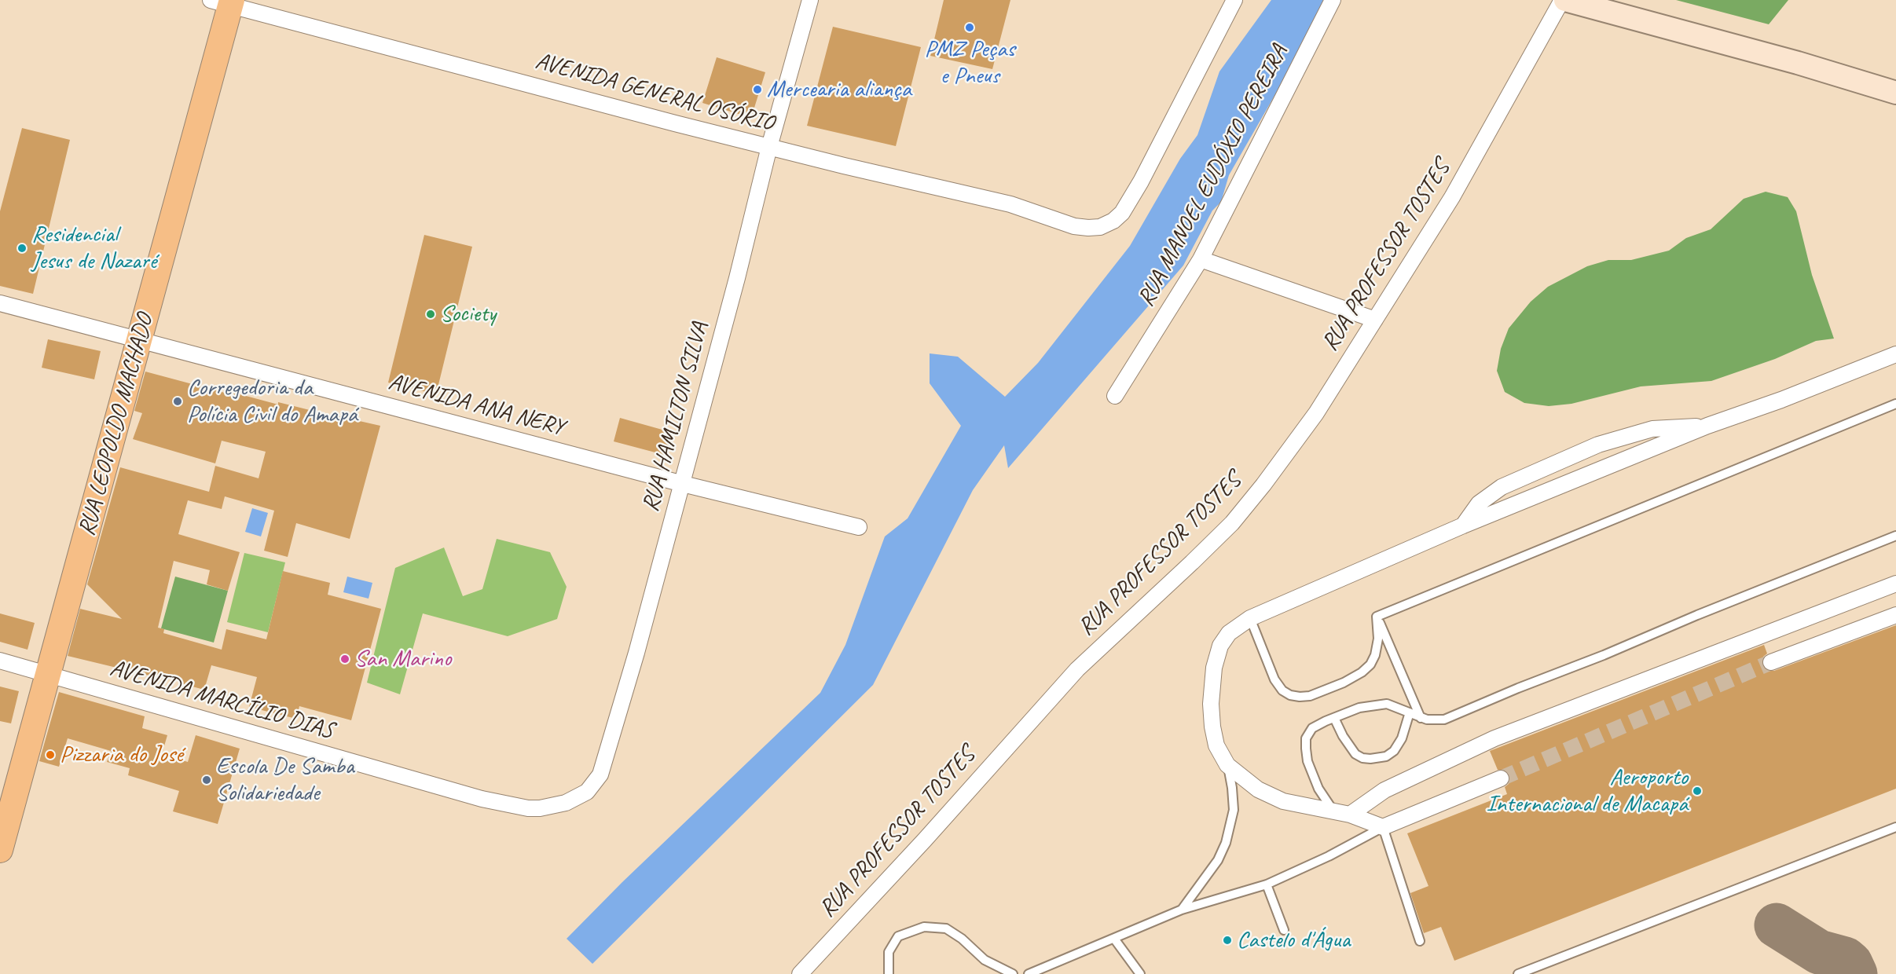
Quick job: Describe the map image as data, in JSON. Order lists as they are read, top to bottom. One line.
{"streets":{"main road":["RUA LEOPOLDO MACHADO"],"street":["AVENIDA GENERAL OSÓRIO","RUA MANOEL EUDÓXIO PEREIRA","RUA PROFESSOR TOSTES","AVENIDA ANA NERY","RUA HAMILTON SILVA","AVENIDA MARCÍLIO DIAS"]},"crossings":[["AVENIDA GENERAL OSÓRIO","RUA HAMILTON SILVA"],["AVENIDA GENERAL OSÓRIO","RUA LEOPOLDO MACHADO"],["AVENIDA ANA NERY","RUA HAMILTON SILVA"],["AVENIDA ANA NERY","RUA LEOPOLDO MACHADO"],["RUA HAMILTON SILVA","AVENIDA MARCÍLIO DIAS"],["RUA LEOPOLDO MACHADO","AVENIDA MARCÍLIO DIAS"]],"places":["PMZ Peças e Pneus","Mercearia aliança","Residencial Jesus de Nazaré","Society","Corregedoria da Polícia Civil do Amapá","San Marino","Pizzaria do José","Escola De Samba Solidariedade","Aeroporto Internacional de Macapá","Castelo d'Água"]}
